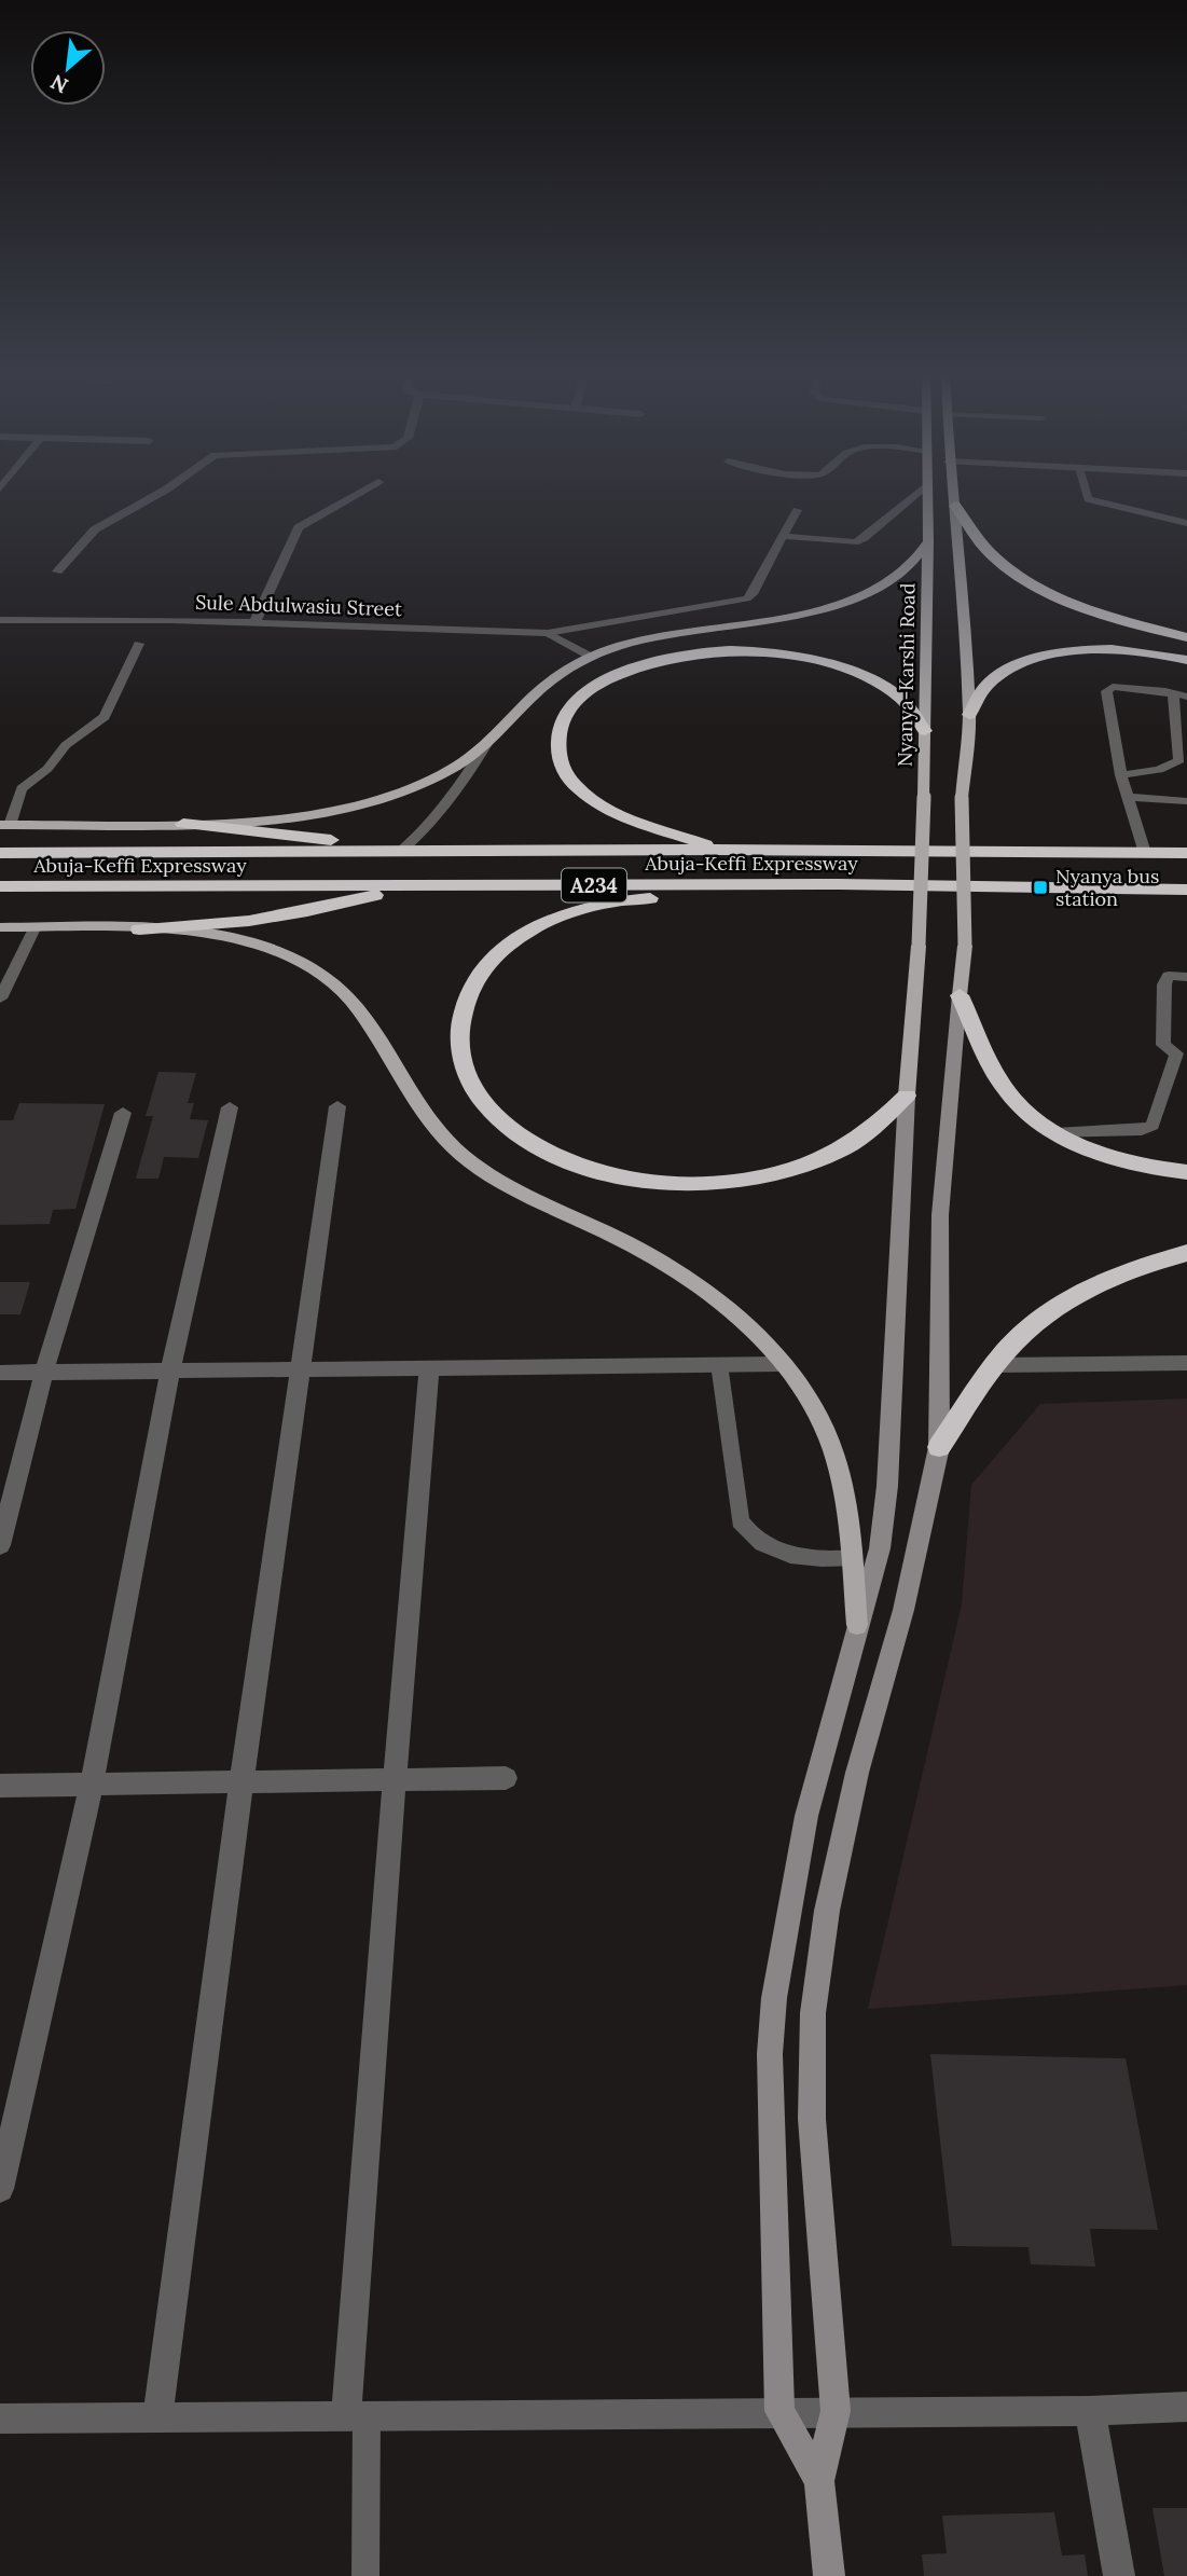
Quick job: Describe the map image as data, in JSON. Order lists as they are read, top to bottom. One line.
{"streets":{"highway":["Abuja-Keffi Expressway","A234"],"main road":["Nyanya-Karshi Road"],"street":["Sule Abdulwasiu Street"]},"crossings":[["Sule Abdulwasiu Street","Abuja-Keffi Expressway"],["Nyanya-Karshi Road","Abuja-Keffi Expressway"]],"places":{"transit":["Nyanya bus station"]},"north":"bottom left"}
